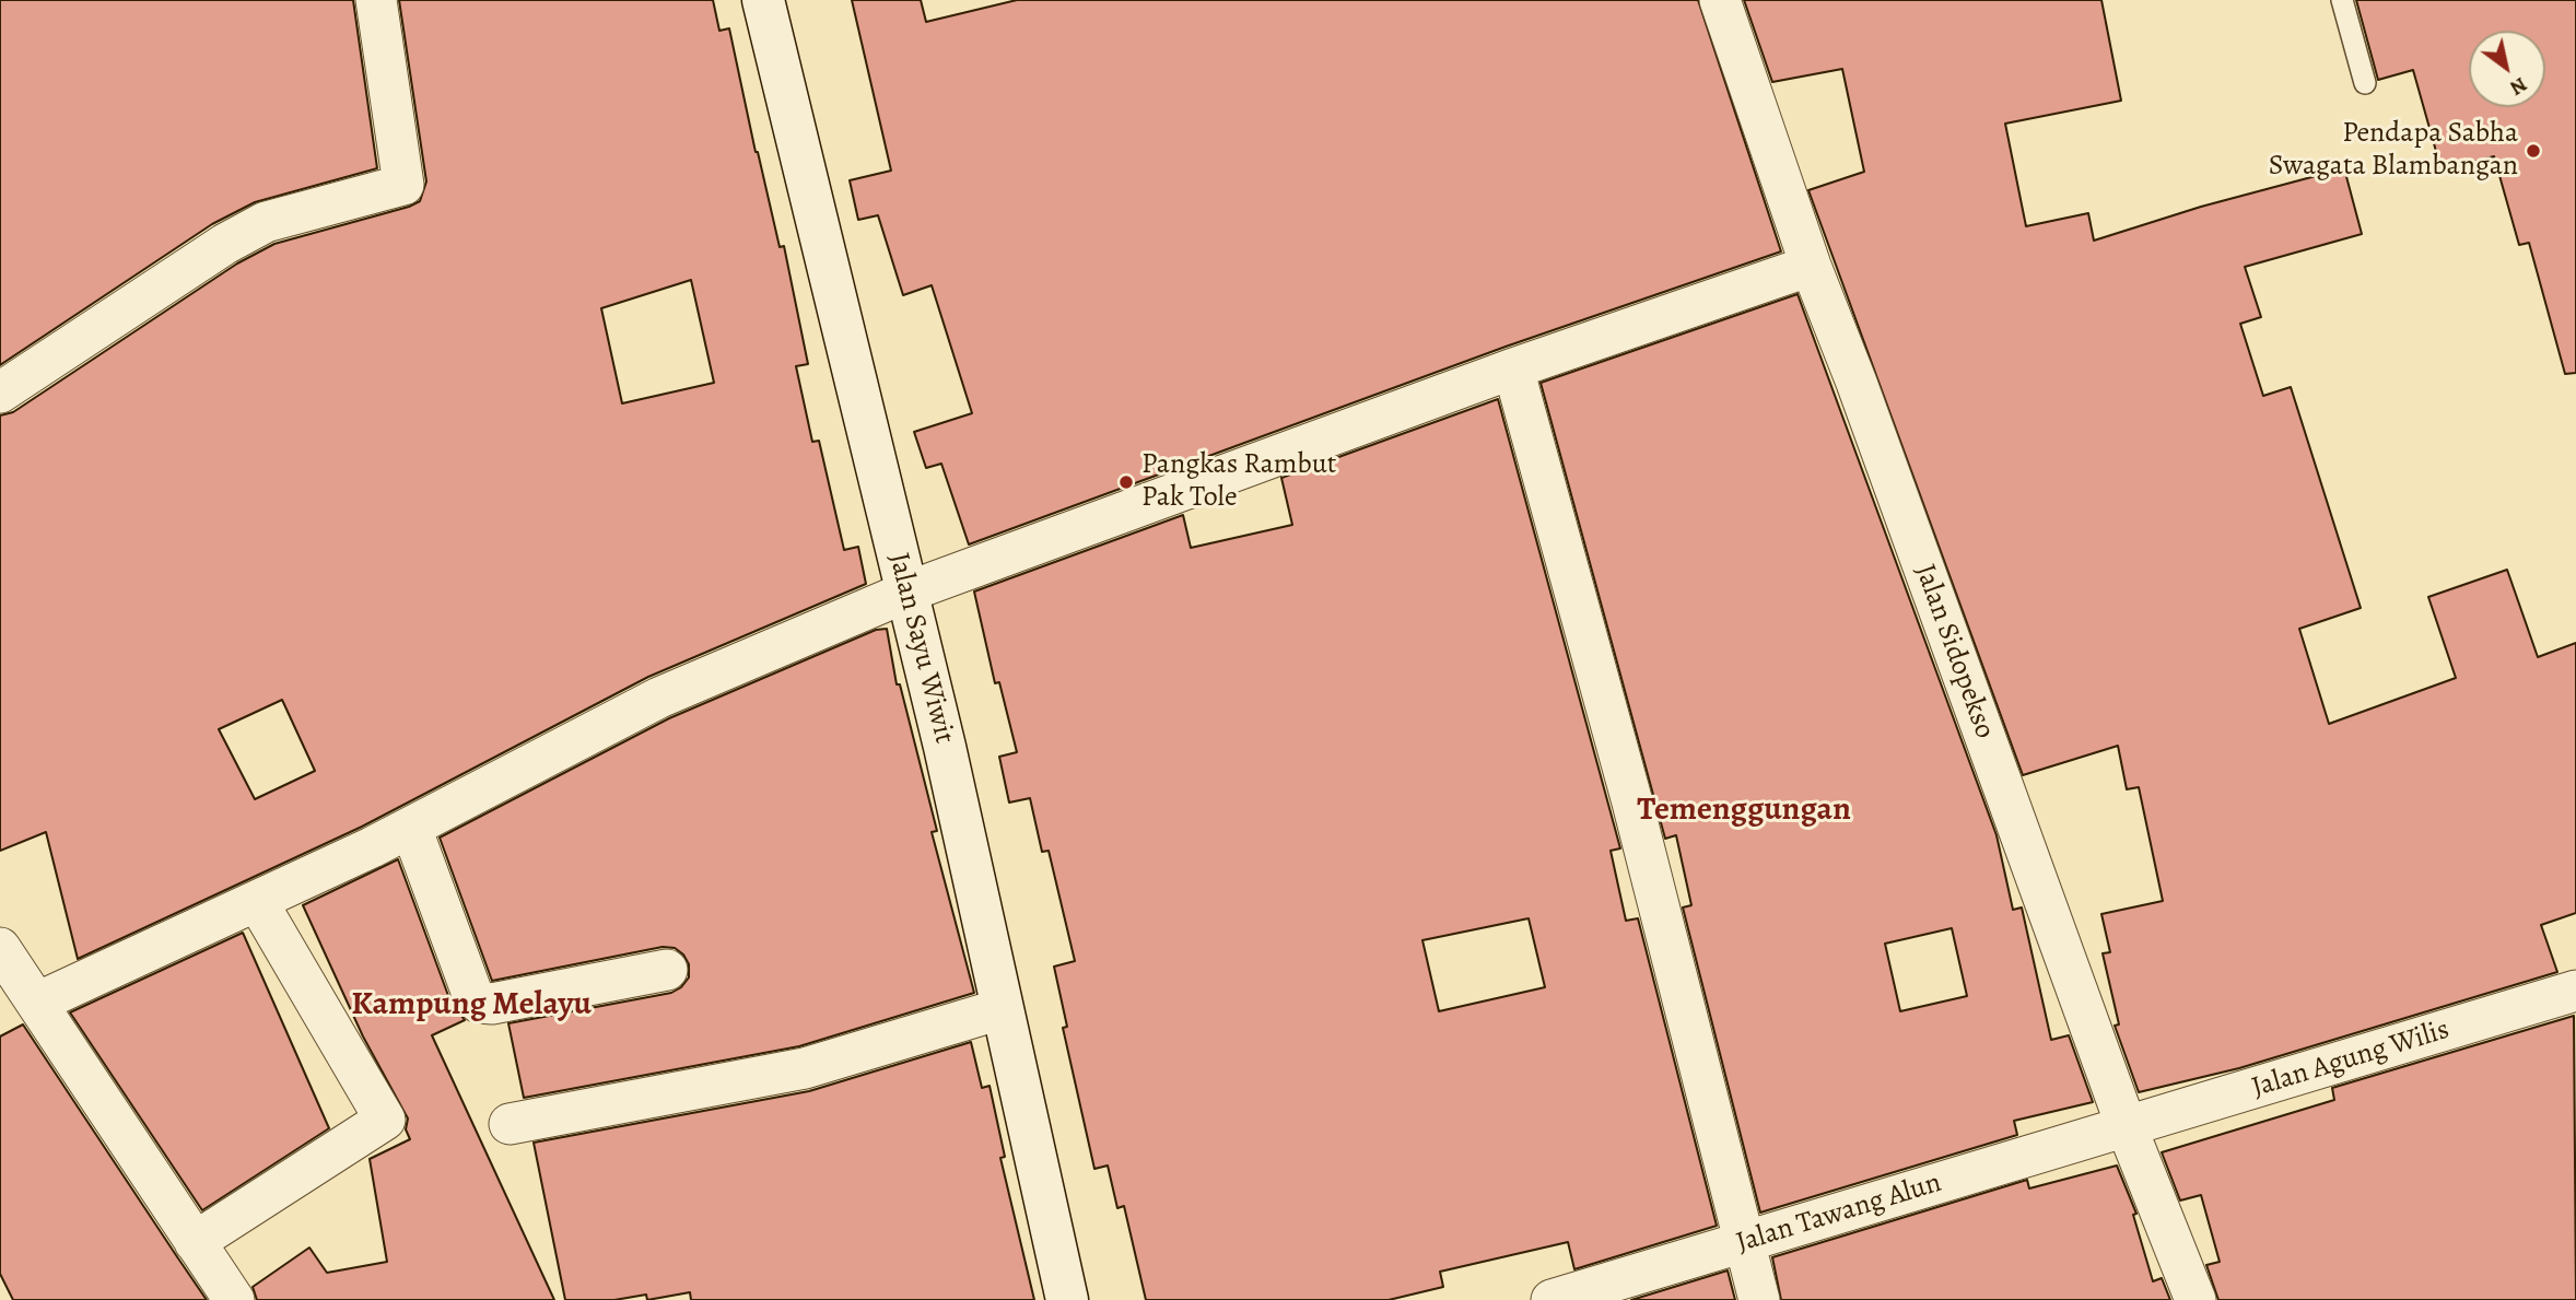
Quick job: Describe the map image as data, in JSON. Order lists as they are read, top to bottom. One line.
{"streets":{"main road":["Jalan Sayu Wiwit"],"street":["Jalan Sidopekso","Jalan Agung Wilis","Jalan Tawang Alun"]},"crossings":[["Jalan Sidopekso","Jalan Agung Wilis"],["Jalan Sidopekso","Jalan Tawang Alun"],["Jalan Agung Wilis","Jalan Tawang Alun"]],"districts":["Temenggungan","Kampung Melayu"],"places":["Pendapa Sabha Swagata Blambangan","Pangkas Rambut Pak Tole"],"north":"bottom right"}
